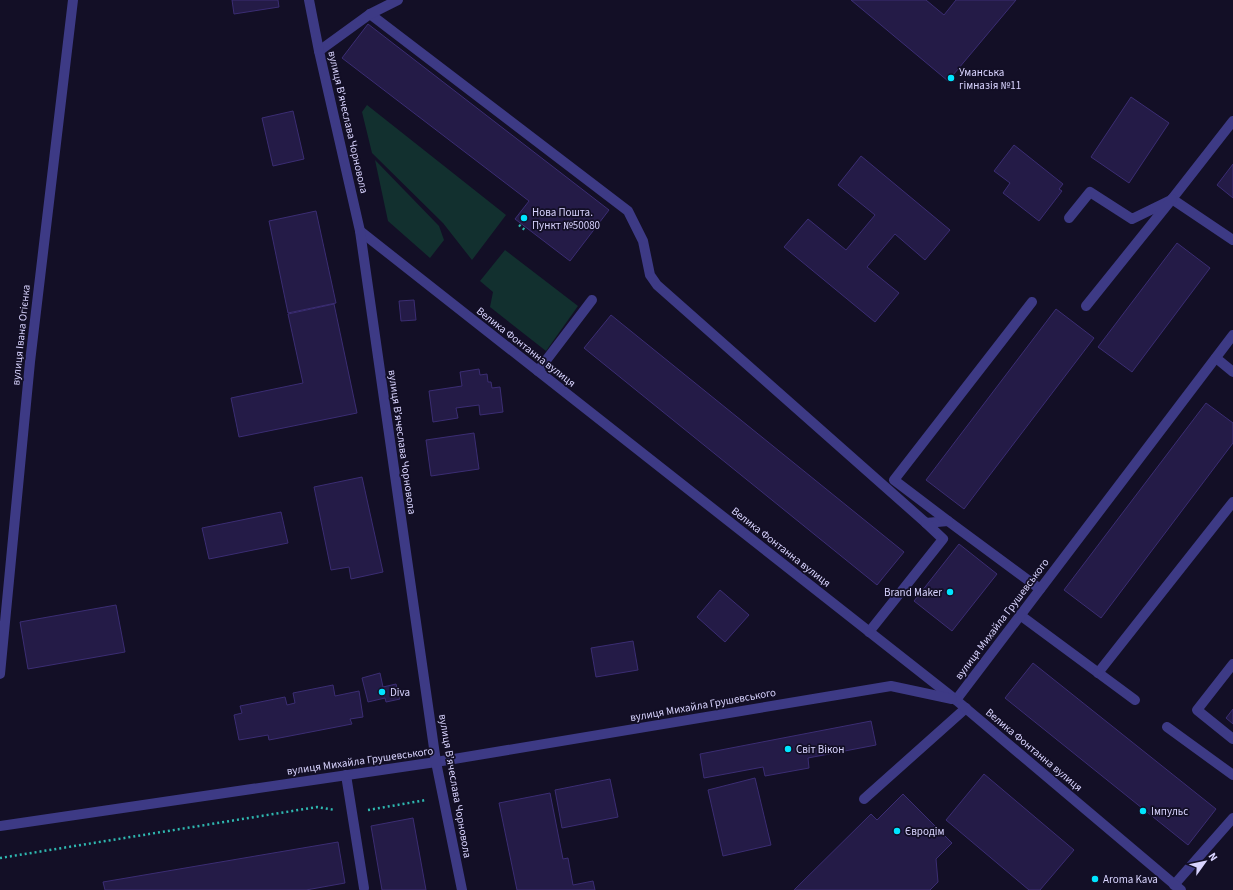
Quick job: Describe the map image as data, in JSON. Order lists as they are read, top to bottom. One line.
{"streets":{"street":["вулиця В’ячеслава Чорновола","вулиця Івана Огієнка","Велика Фонтанна вулиця","вулиця Михайла Грушевського"]},"crossings":[["вулиця В’ячеслава Чорновола","Велика Фонтанна вулиця"],["вулиця В’ячеслава Чорновола","вулиця Михайла Грушевського"],["Велика Фонтанна вулиця","вулиця Михайла Грушевського"]],"places":["Уманська гімназія №11","Нова Пошта. Пункт №50080","Brand Maker","Diva","Світ Вікон","Імпульс","Євродім","Aroma Kava"],"north":"top right"}
